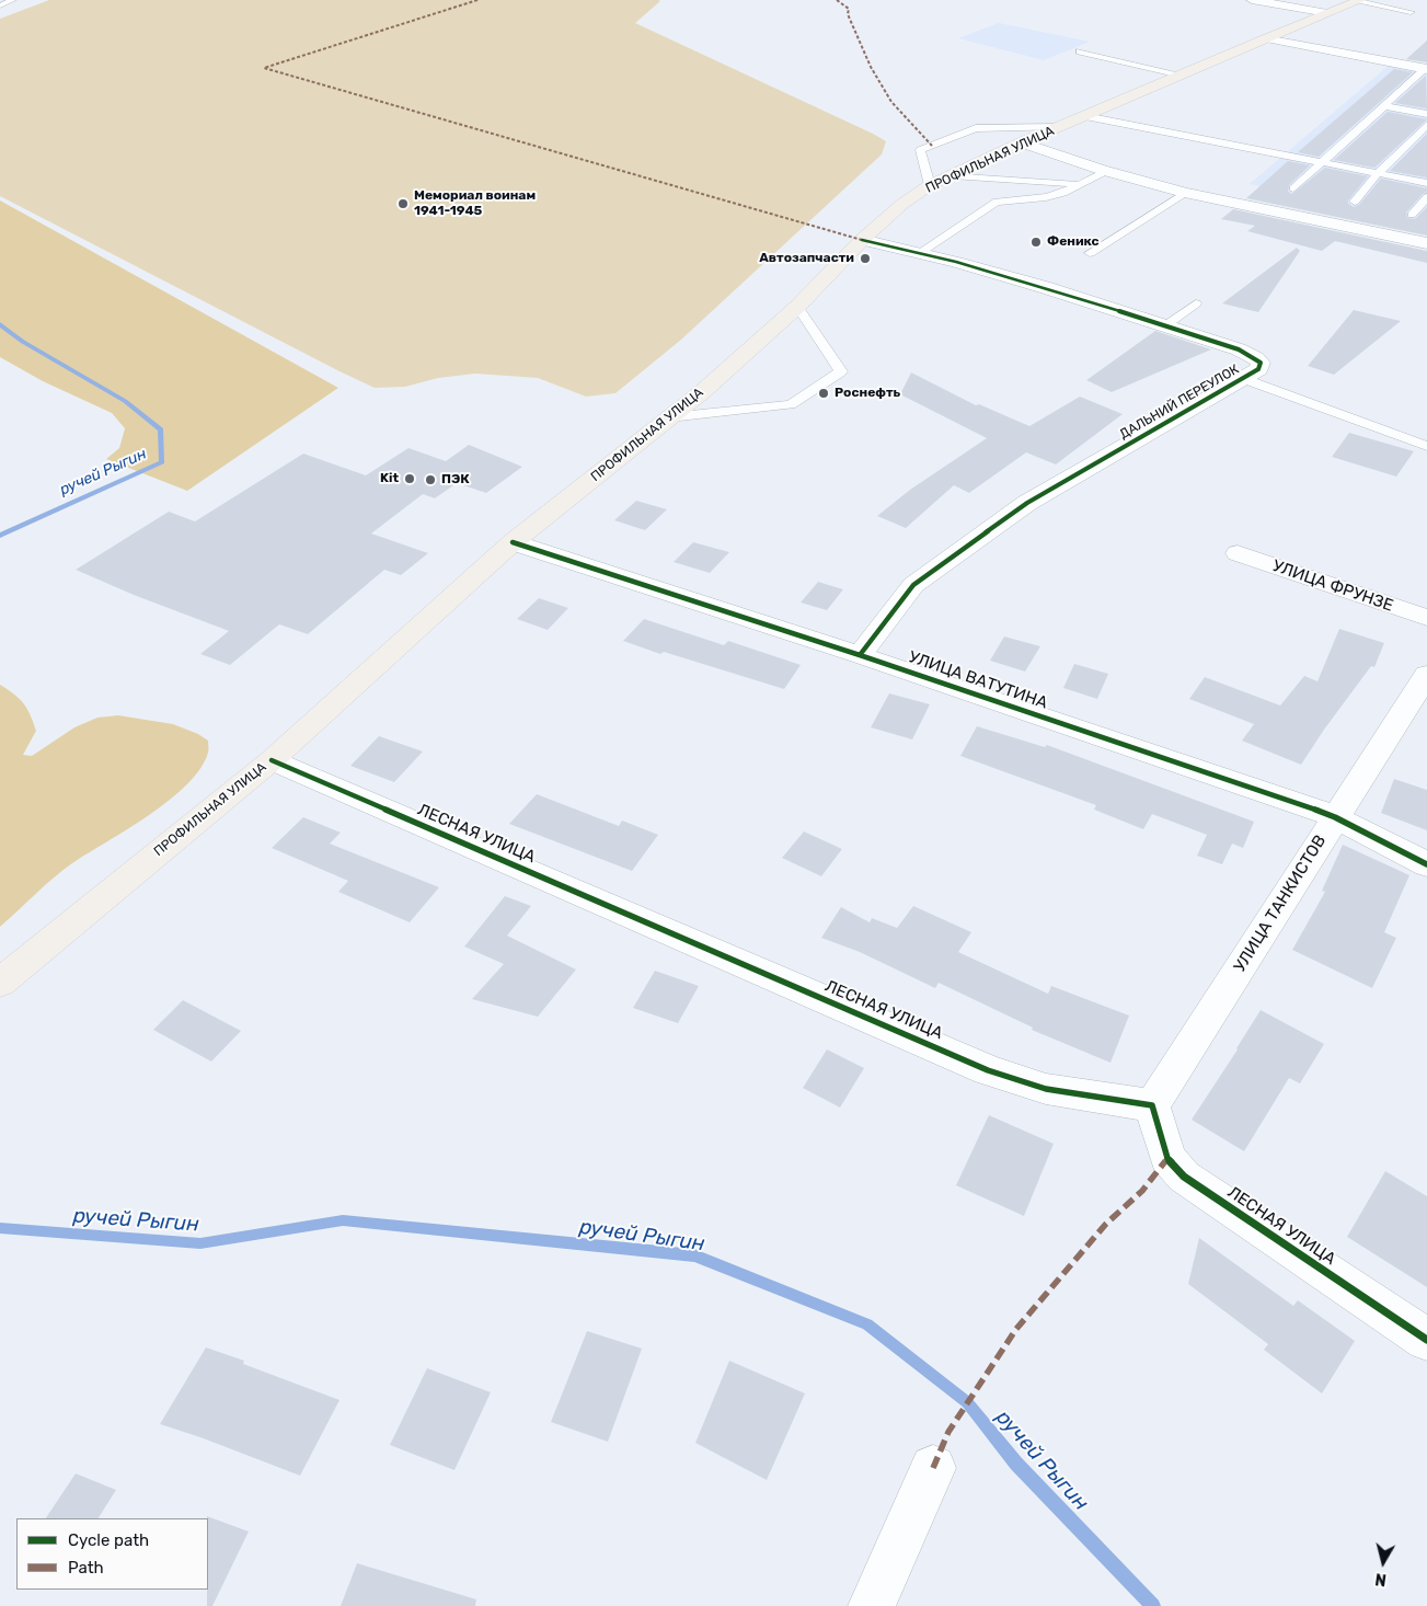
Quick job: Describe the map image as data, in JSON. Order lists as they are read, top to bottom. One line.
{"streets":{"main road":["ПРОФИЛЬНАЯ УЛИЦА"],"street":["ДАЛЬНИЙ ПЕРЕУЛОК","УЛИЦА ФРУНЗЕ","УЛИЦА ВАТУТИНА","ЛЕСНАЯ УЛИЦА","УЛИЦА ТАНКИСТОВ"]},"crossings":[["ПРОФИЛЬНАЯ УЛИЦА","ДАЛЬНИЙ ПЕРЕУЛОК"],["ПРОФИЛЬНАЯ УЛИЦА","УЛИЦА ВАТУТИНА"],["ПРОФИЛЬНАЯ УЛИЦА","ЛЕСНАЯ УЛИЦА"],["ДАЛЬНИЙ ПЕРЕУЛОК","УЛИЦА ВАТУТИНА"],["УЛИЦА ВАТУТИНА","УЛИЦА ТАНКИСТОВ"],["ЛЕСНАЯ УЛИЦА","УЛИЦА ТАНКИСТОВ"]],"water":["ручей Рыгин"],"places":["Мемориал воинам 1941-1945","Феникс","Автозапчасти","Роснефть","Kit","ПЭК"],"legend":["Cycle path","Path"],"north":"bottom"}
